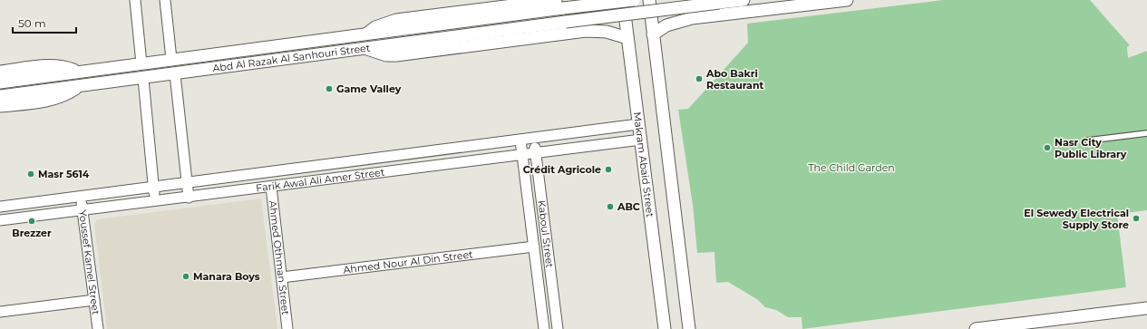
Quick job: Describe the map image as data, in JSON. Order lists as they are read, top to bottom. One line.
{"streets":{"street":["Abd Al Razak Al Sanhouri Street","Makram Abaid Street","Farik Awal Ali Amer Street","Kaboul Street","Ahmed Othman Street","Ahmed Nour Al Din Street","Youssef Kamel Street"]},"crossings":[["Abd Al Razak Al Sanhouri Street","Makram Abaid Street"],["Makram Abaid Street","Farik Awal Ali Amer Street"],["Farik Awal Ali Amer Street","Kaboul Street"],["Farik Awal Ali Amer Street","Ahmed Othman Street"],["Farik Awal Ali Amer Street","Youssef Kamel Street"],["Kaboul Street","Ahmed Nour Al Din Street"],["Ahmed Othman Street","Ahmed Nour Al Din Street"]],"parks":["The Child Garden"],"places":["Abo Bakri Restaurant","Game Valley","Nasr City Public Library","Crédit Agricole","Masr 5614","ABC","El Sewedy Electrical Supply Store","Brezzer","Manara Boys"],"scale_bar":"50 m"}
